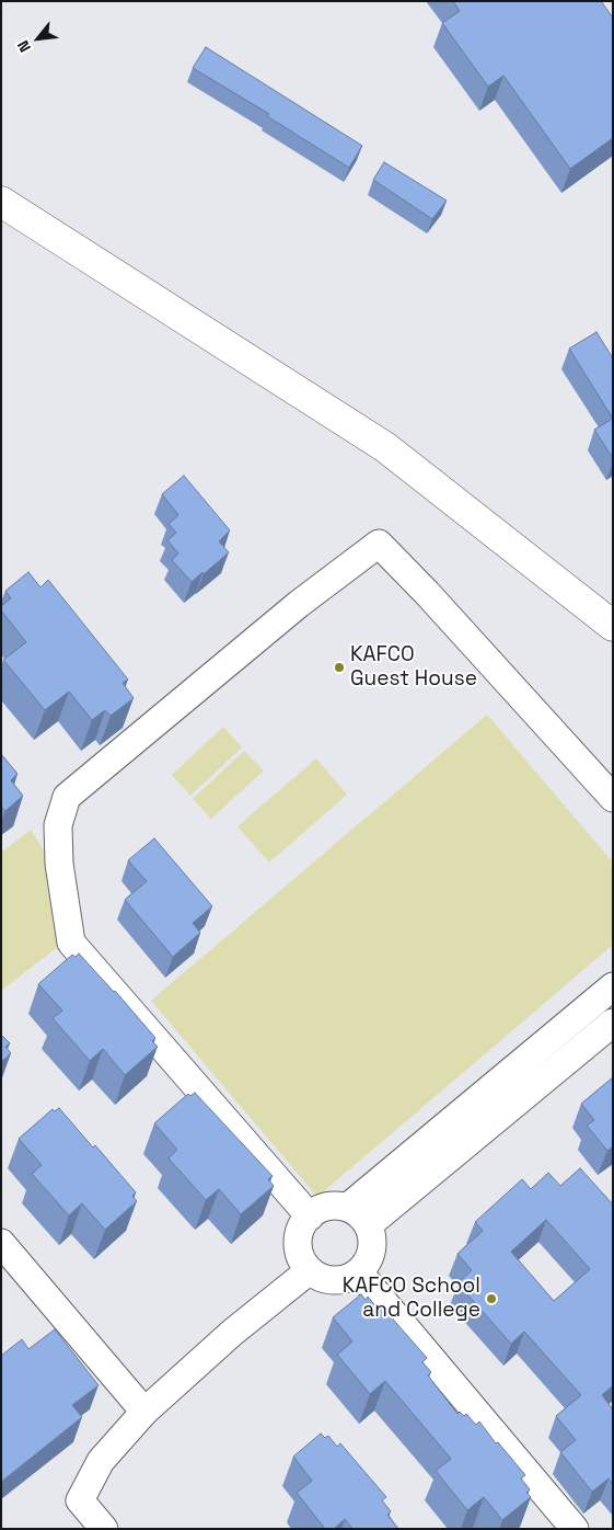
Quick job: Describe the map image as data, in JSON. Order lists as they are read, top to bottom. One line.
{"places":["KAFCO Guest House","KAFCO School and College"],"north":"bottom left"}
